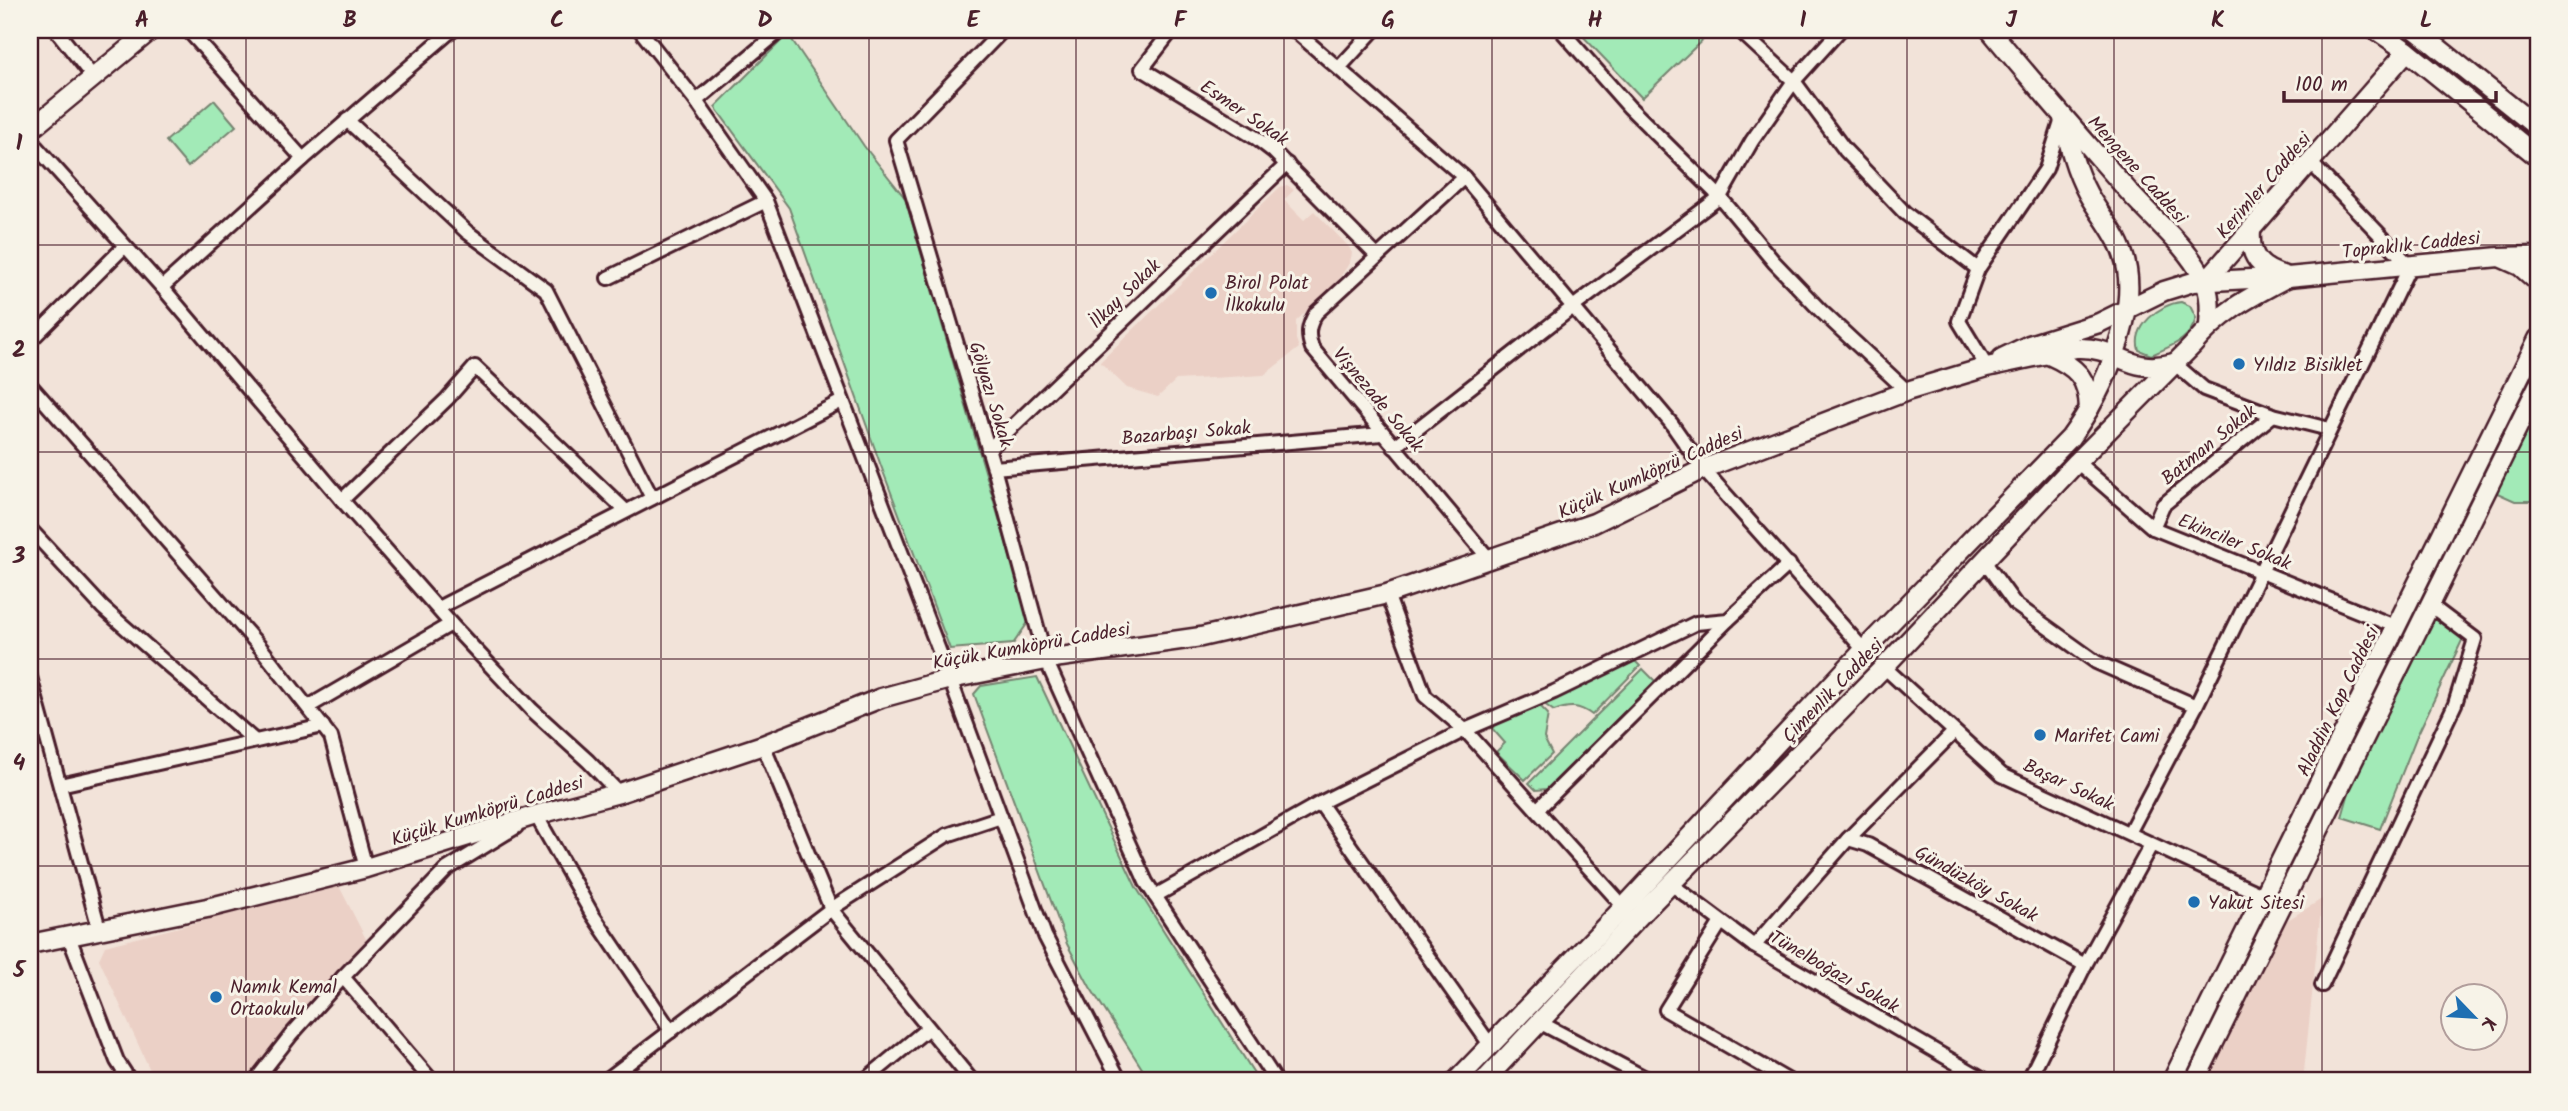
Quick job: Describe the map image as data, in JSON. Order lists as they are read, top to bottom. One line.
{"streets":{"street":["Esmer Sokak","Mengene Caddesi","Kerimler Caddesi","Topraklık Caddesi","İlkay Sokak","Gölyazı Sokak","Vişnezade Sokak","Bazarbaşı Sokak","Batman Sokak","Küçük Kumköprü Caddesi","Ekinciler Sokak","Çimenlik Caddesi","Aladdin Kap Caddesi","Başar Sokak","Gündüzköy Sokak","Tünelboğazı Sokak"]},"crossings":[["Esmer Sokak","İlkay Sokak"],["Esmer Sokak","Vişnezade Sokak"],["Mengene Caddesi","Kerimler Caddesi"],["Mengene Caddesi","Topraklık Caddesi"],["Mengene Caddesi","Küçük Kumköprü Caddesi"],["Mengene Caddesi","Çimenlik Caddesi"],["Kerimler Caddesi","Topraklık Caddesi"],["Kerimler Caddesi","Küçük Kumköprü Caddesi"],["Topraklık Caddesi","Küçük Kumköprü Caddesi"],["Topraklık Caddesi","Çimenlik Caddesi"],["İlkay Sokak","Gölyazı Sokak"],["Gölyazı Sokak","Bazarbaşı Sokak"],["Gölyazı Sokak","Küçük Kumköprü Caddesi"],["Vişnezade Sokak","Bazarbaşı Sokak"],["Vişnezade Sokak","Küçük Kumköprü Caddesi"],["Batman Sokak","Küçük Kumköprü Caddesi"],["Batman Sokak","Ekinciler Sokak"],["Batman Sokak","Çimenlik Caddesi"],["Küçük Kumköprü Caddesi","Çimenlik Caddesi"],["Ekinciler Sokak","Çimenlik Caddesi"],["Ekinciler Sokak","Aladdin Kap Caddesi"],["Çimenlik Caddesi","Başar Sokak"],["Çimenlik Caddesi","Tünelboğazı Sokak"],["Aladdin Kap Caddesi","Başar Sokak"]],"places":["Birol Polat İlkokulu","Yıldız Bisiklet","Marifet Cami","Yakut Sitesi","Namık Kemal Ortaokulu"],"scale_bar":"100 m","north":"bottom right","grid":{"columns":["A","B","C","D","E","F","G","H","I","J","K","L"],"rows":["1","2","3","4","5"]}}
